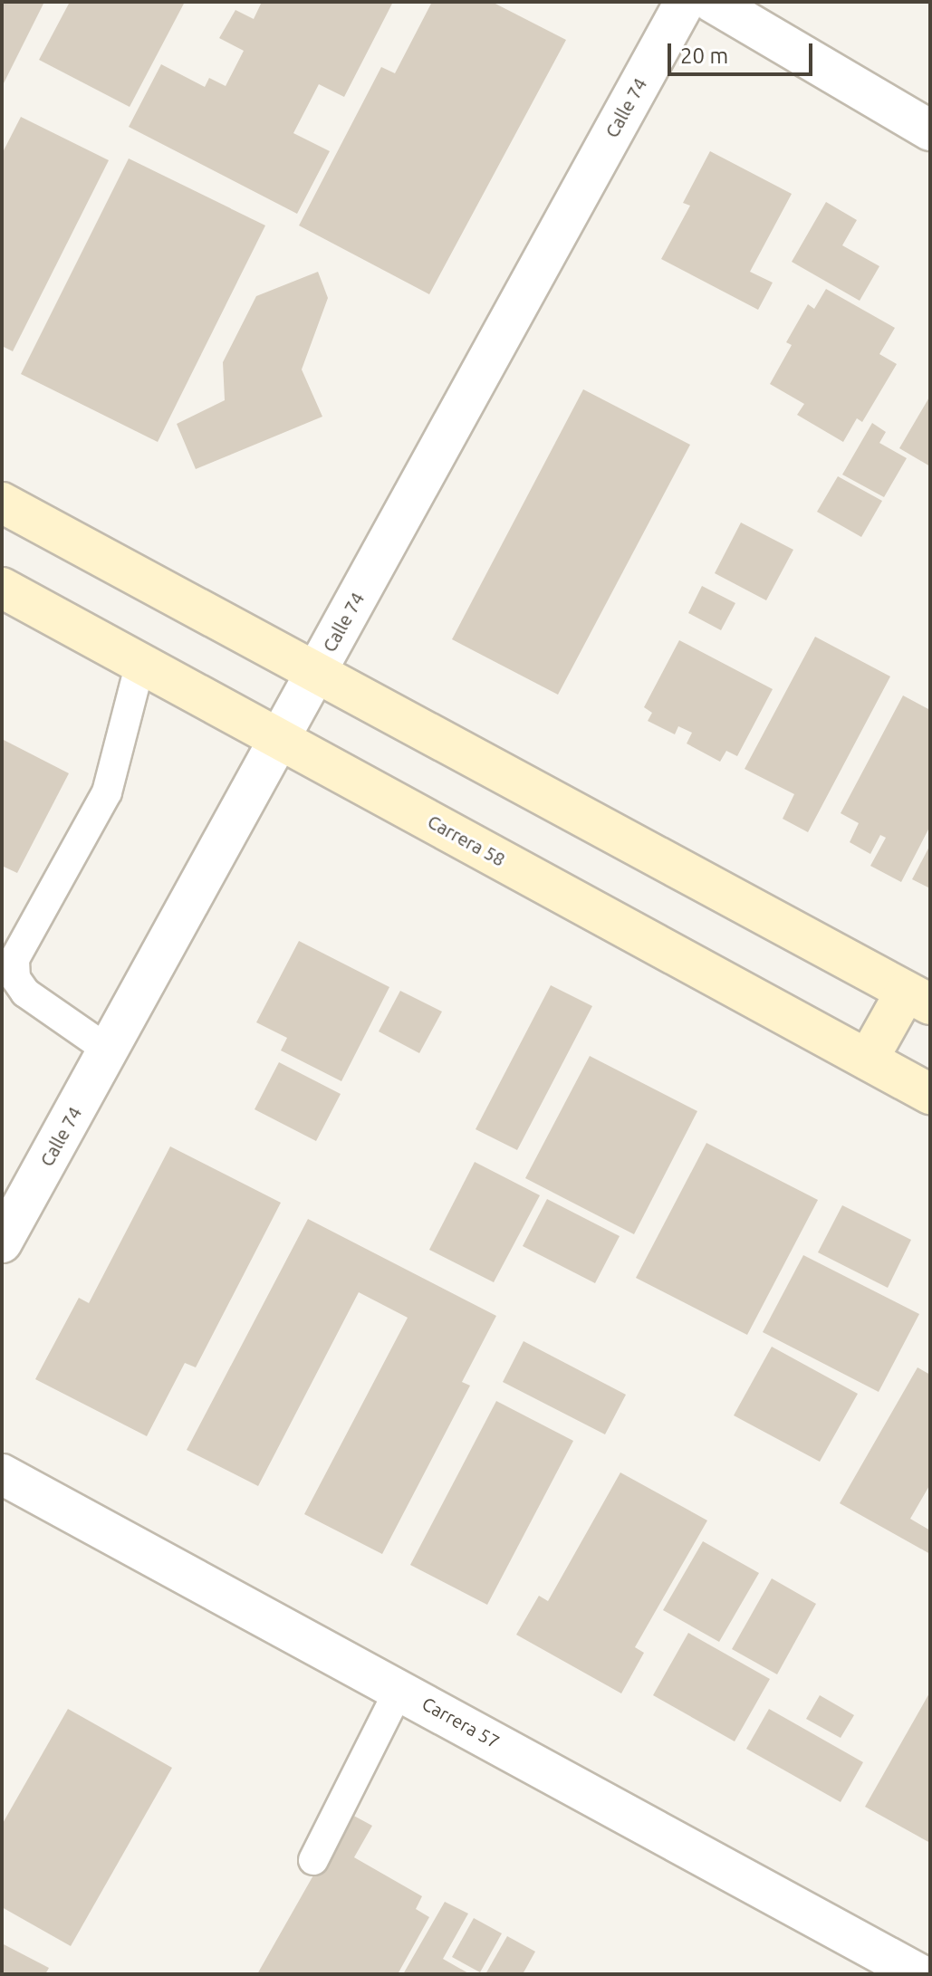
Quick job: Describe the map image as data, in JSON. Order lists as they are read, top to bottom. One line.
{"streets":{"street":["Calle 74","Carrera 58","Carrera 57"]},"crossings":[["Calle 74","Carrera 58"]],"scale_bar":"20 m"}
